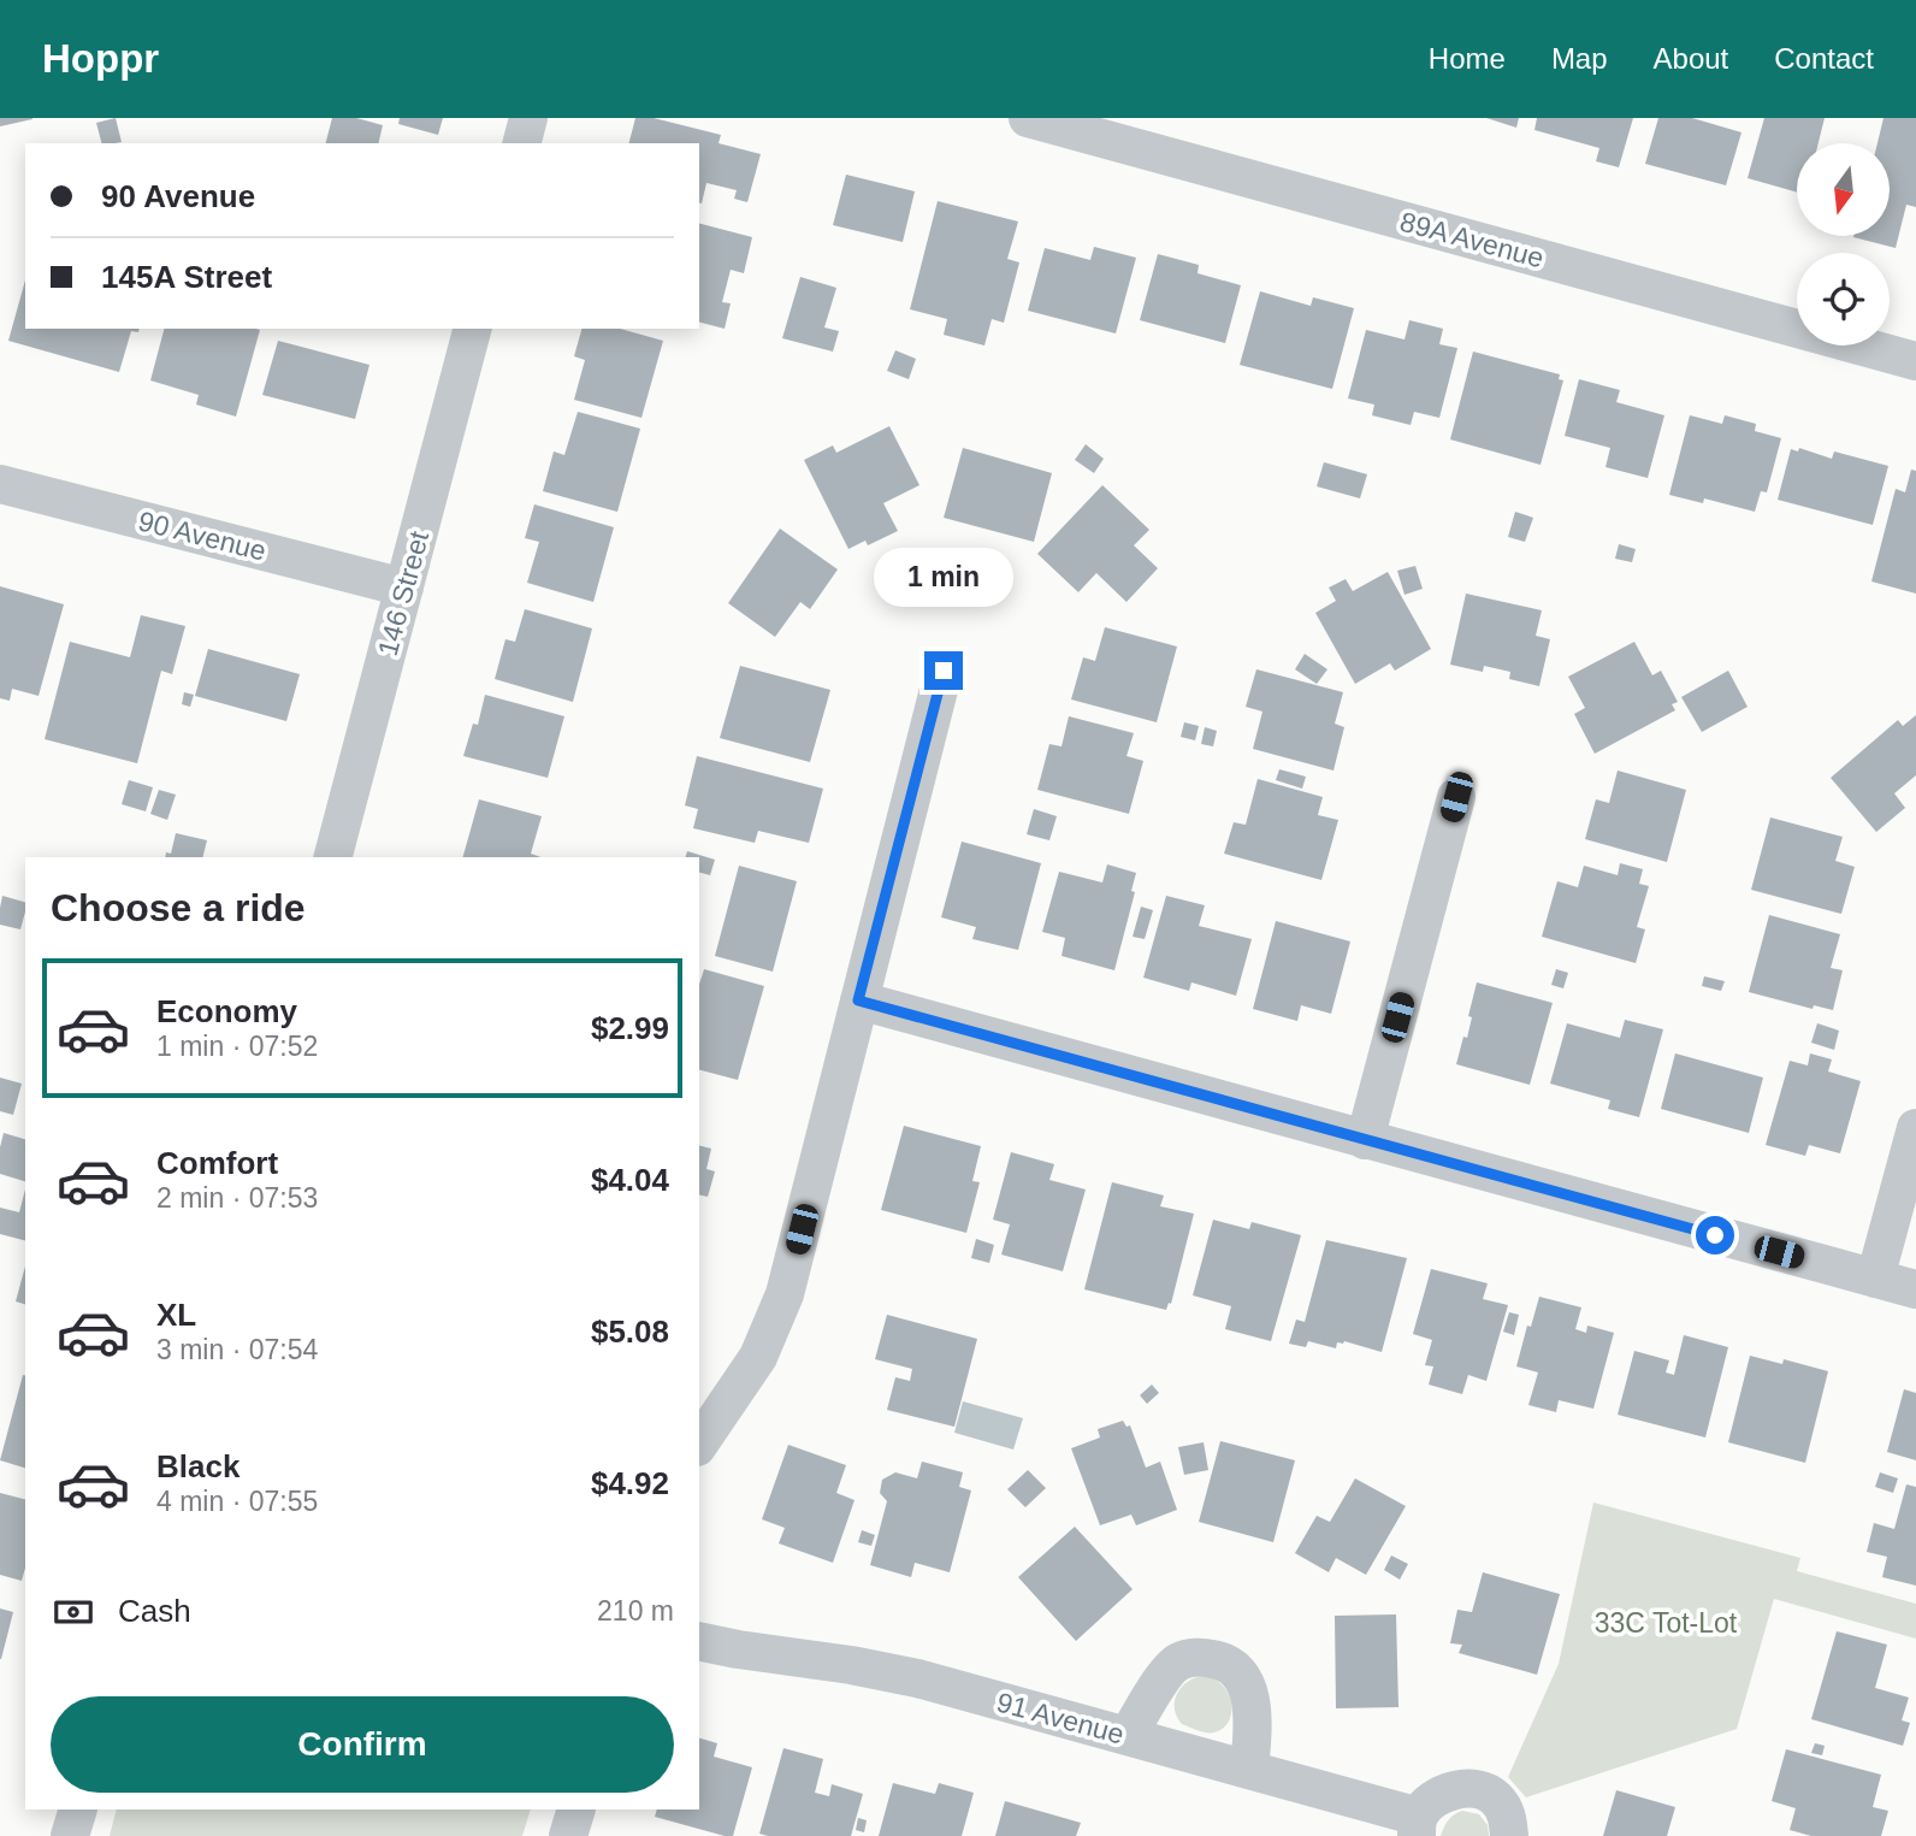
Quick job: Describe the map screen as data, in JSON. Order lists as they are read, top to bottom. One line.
{"streets":{"street":["89A Avenue","90 Avenue","146 Street","91 Avenue"]},"crossings":[["90 Avenue","146 Street"]],"parks":["33C Tot-Lot"],"north":"bottom","page":{"header":"Hoppr","nav":["Home","Map","About","Contact"],"banner":["90 Avenue","145A Street"],"bubble":"1 min","heading":"Choose a ride","list":[{"name":"Economy","note":"1 min · 07:52","value":"$2.99"},{"name":"Comfort","note":"2 min · 07:53","value":"$4.04"},{"name":"XL","note":"3 min · 07:54","value":"$5.08"},{"name":"Black","note":"4 min · 07:55","value":"$4.92"}],"pay":["Cash","210 m"],"buttons":"Confirm"}}
